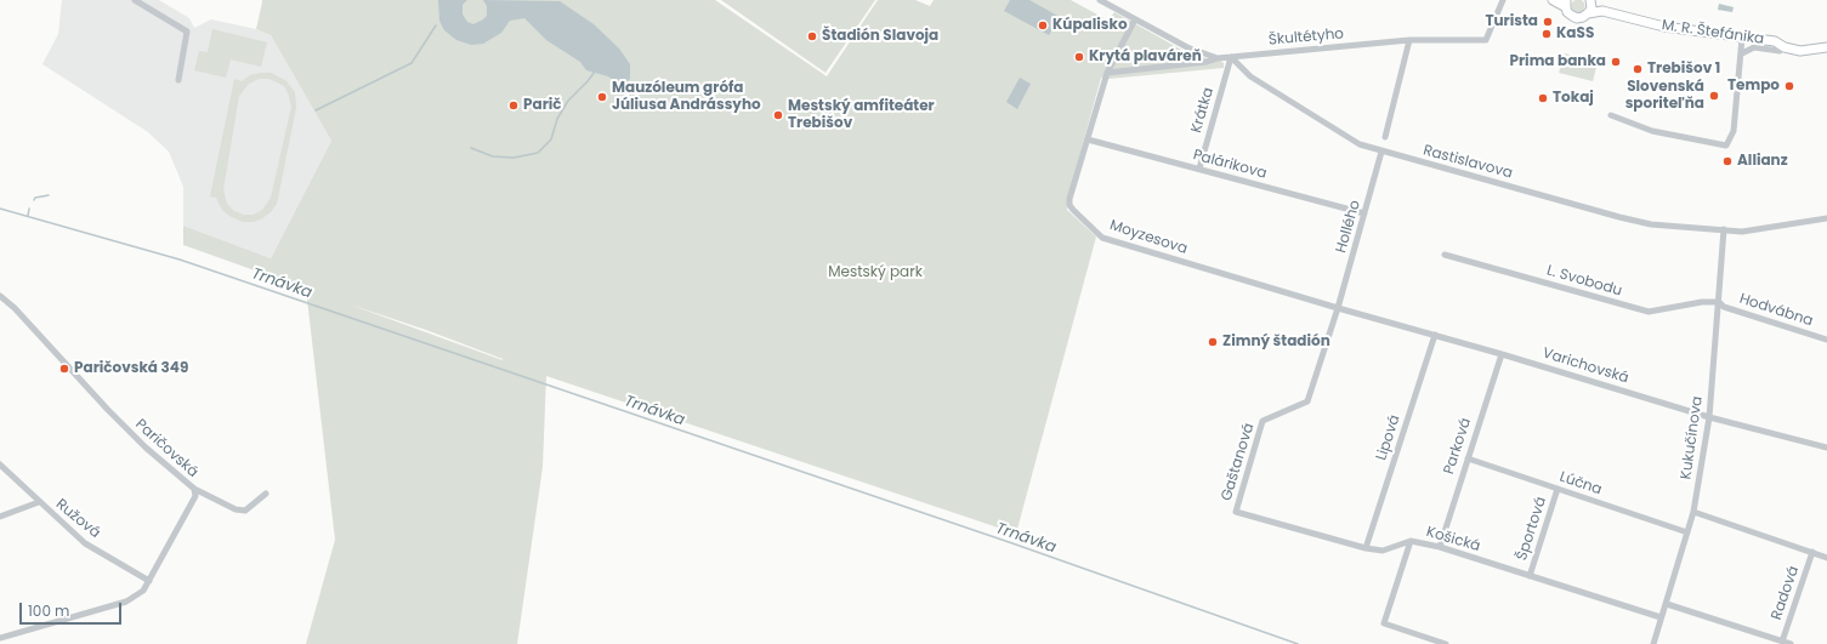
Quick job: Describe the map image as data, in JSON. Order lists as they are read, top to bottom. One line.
{"streets":{"street":["M. R. Štefánika","Škultétyho","Krátka","Rastislavova","Palárikova","Hollého","Moyzesova","L. Svobodu","Hodvábna","Varichovská","Lipová","Kukučínova","Parková","Paričovská","Gaštanová","Lúčna","Ružová","Športová","Košická","Radová"]},"crossings":[["Škultétyho","Krátka"],["Škultétyho","Rastislavova"],["Škultétyho","Moyzesova"],["Krátka","Rastislavova"],["Krátka","Palárikova"],["Rastislavova","Hollého"],["Rastislavova","Kukučínova"],["Palárikova","Hollého"],["Palárikova","Moyzesova"],["Hollého","Moyzesova"],["Hollého","Varichovská"],["Hollého","Gaštanová"],["Moyzesova","Varichovská"],["Moyzesova","Gaštanová"],["L. Svobodu","Hodvábna"],["L. Svobodu","Kukučínova"],["Hodvábna","Kukučínova"],["Varichovská","Lipová"],["Varichovská","Kukučínova"],["Varichovská","Parková"],["Varichovská","Gaštanová"],["Lipová","Košická"],["Kukučínova","Lúčna"],["Kukučínova","Košická"],["Parková","Lúčna"],["Parková","Košická"],["Paričovská","Ružová"],["Gaštanová","Košická"],["Lúčna","Športová"],["Športová","Košická"]],"water":["Trnávka"],"parks":["Mestský park"],"places":["Turista","Kúpalisko","KaSS","Štadión Slavoja","Krytá plaváreň","Prima banka","Trebišov 1","Tempo","Slovenská sporiteľňa","Mauzóleum grófa Júliusa Andrássyho","Tokaj","Parič","Mestský amfiteáter Trebišov","Allianz","Zimný štadión","Paričovská 349"],"scale_bar":"100 m"}
